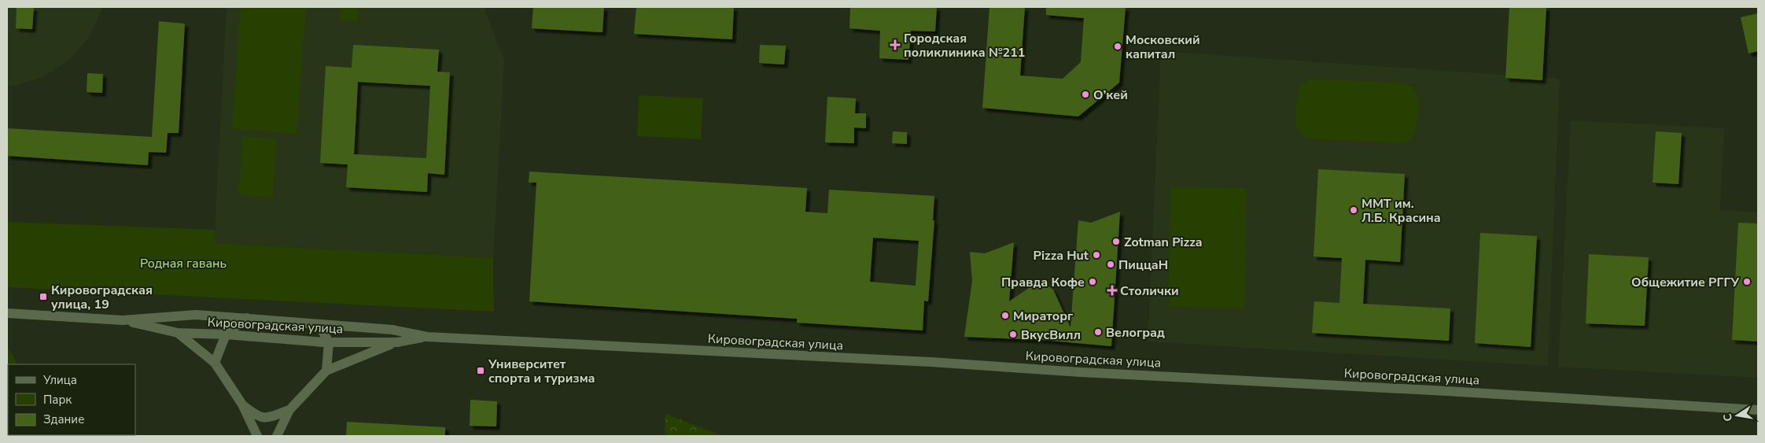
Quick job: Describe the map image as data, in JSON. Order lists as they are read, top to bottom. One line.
{"streets":{"street":["Кировоградская улица"]},"parks":["Родная гавань"],"places":{"health":["Городская поликлиника №211","Столички"],"other":["Московский капитал","О’кей","ММТ им. Л.Б. Красина","Zotman Pizza","Pizza Hut","ПиццаН","Правда Кофе","Общежитие РГГУ","Мираторг","Велоград","ВкусВилл"],"transit":["Кировоградская улица, 19","Университет спорта и туризма"]},"legend":["Улица","Парк","Здание"],"north":"left"}
